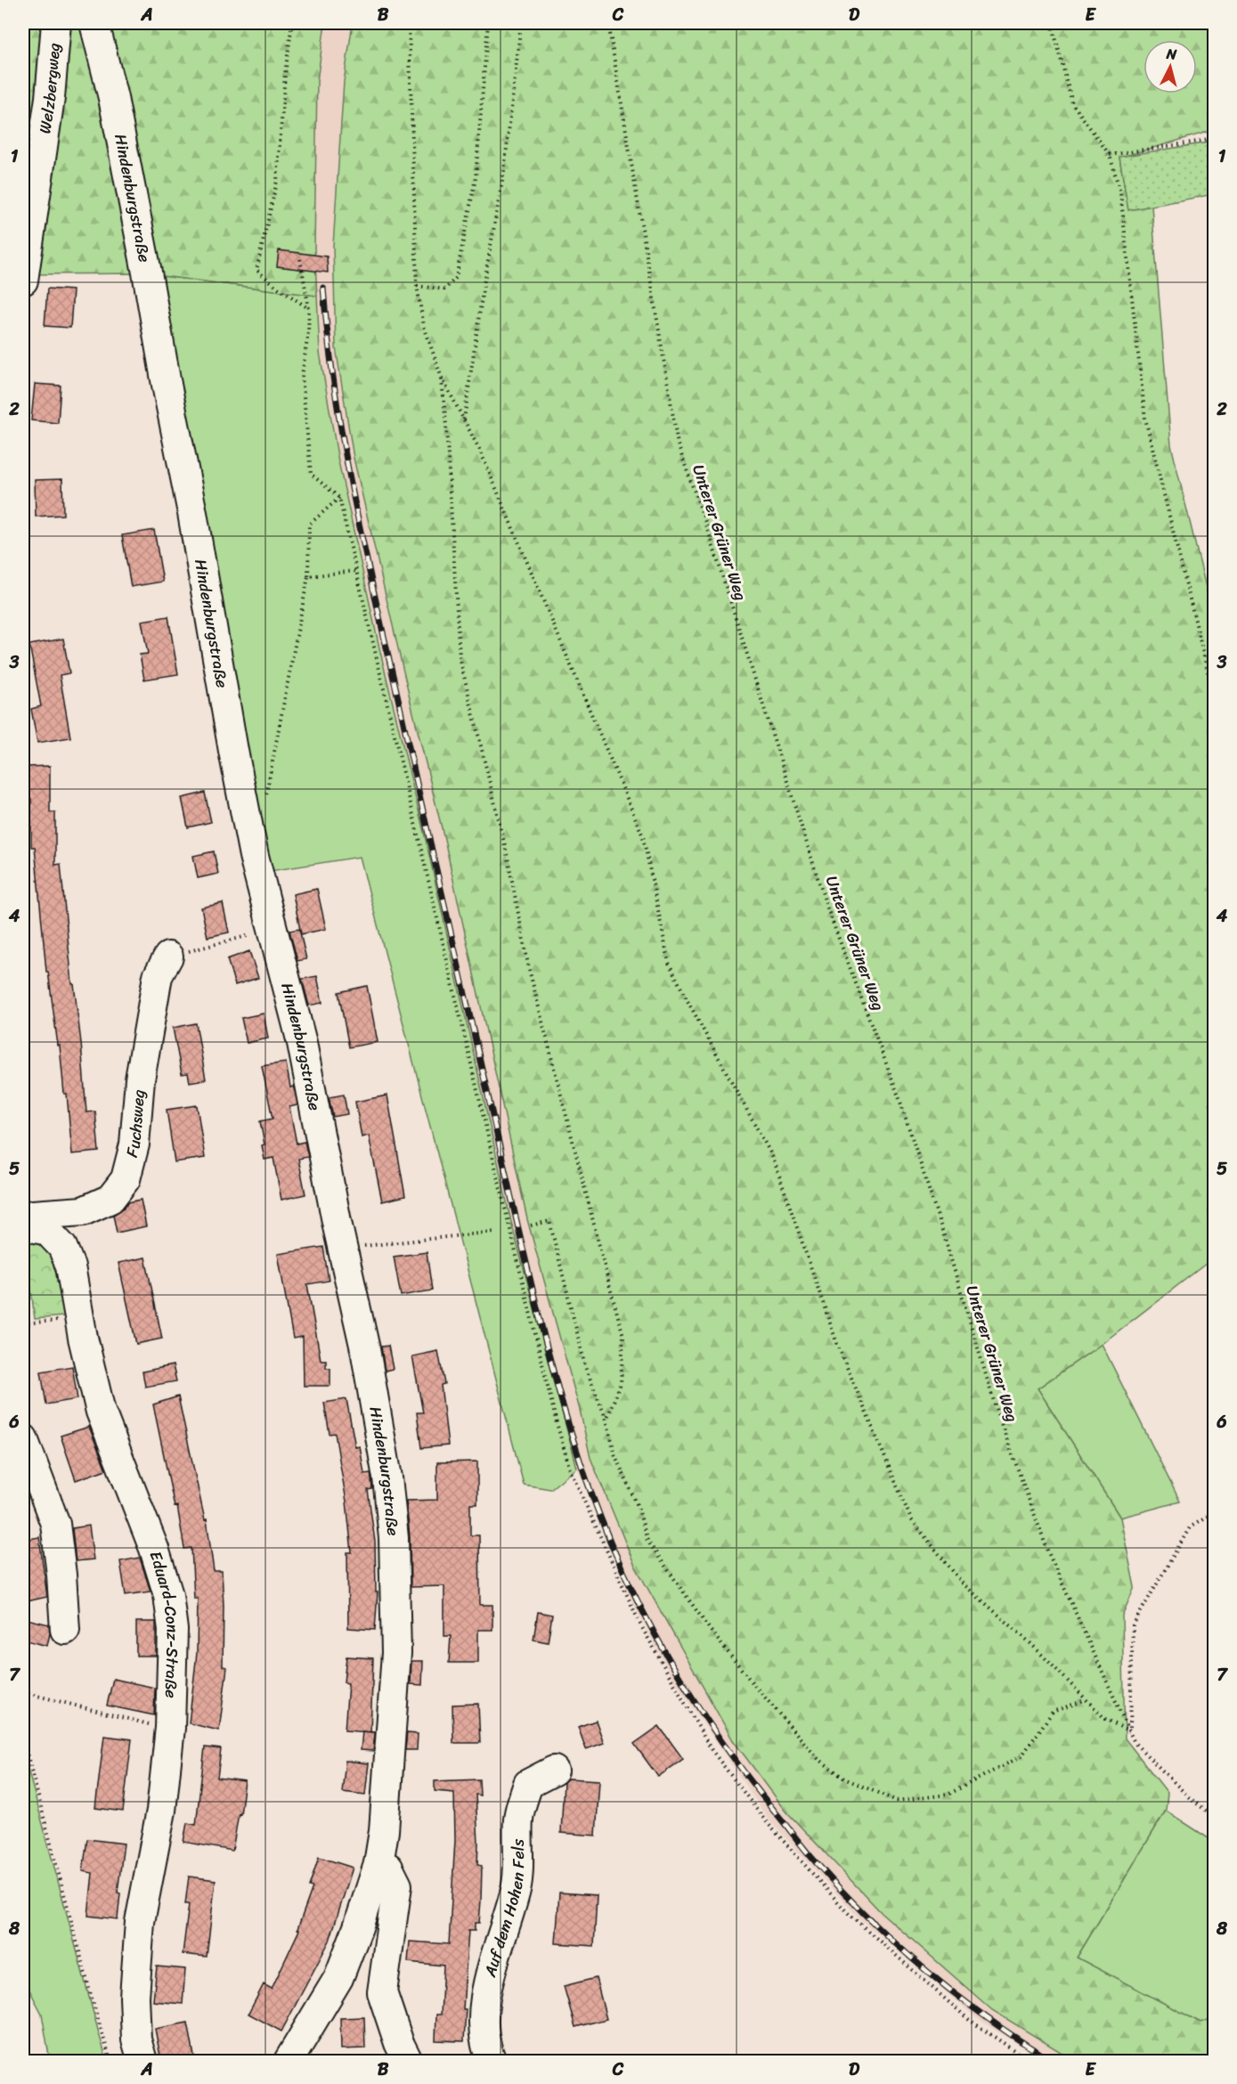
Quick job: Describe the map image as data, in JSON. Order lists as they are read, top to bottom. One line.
{"streets":{"street":["Welzbergweg","Hindenburgstraße","Fuchsweg","Eduard-Conz-Straße","Auf dem Hohen Fels"],"path":["Unterer Grüner Weg"]},"north":"top","grid":{"columns":["A","B","C","D","E"],"rows":["1","2","3","4","5","6","7","8"]}}
